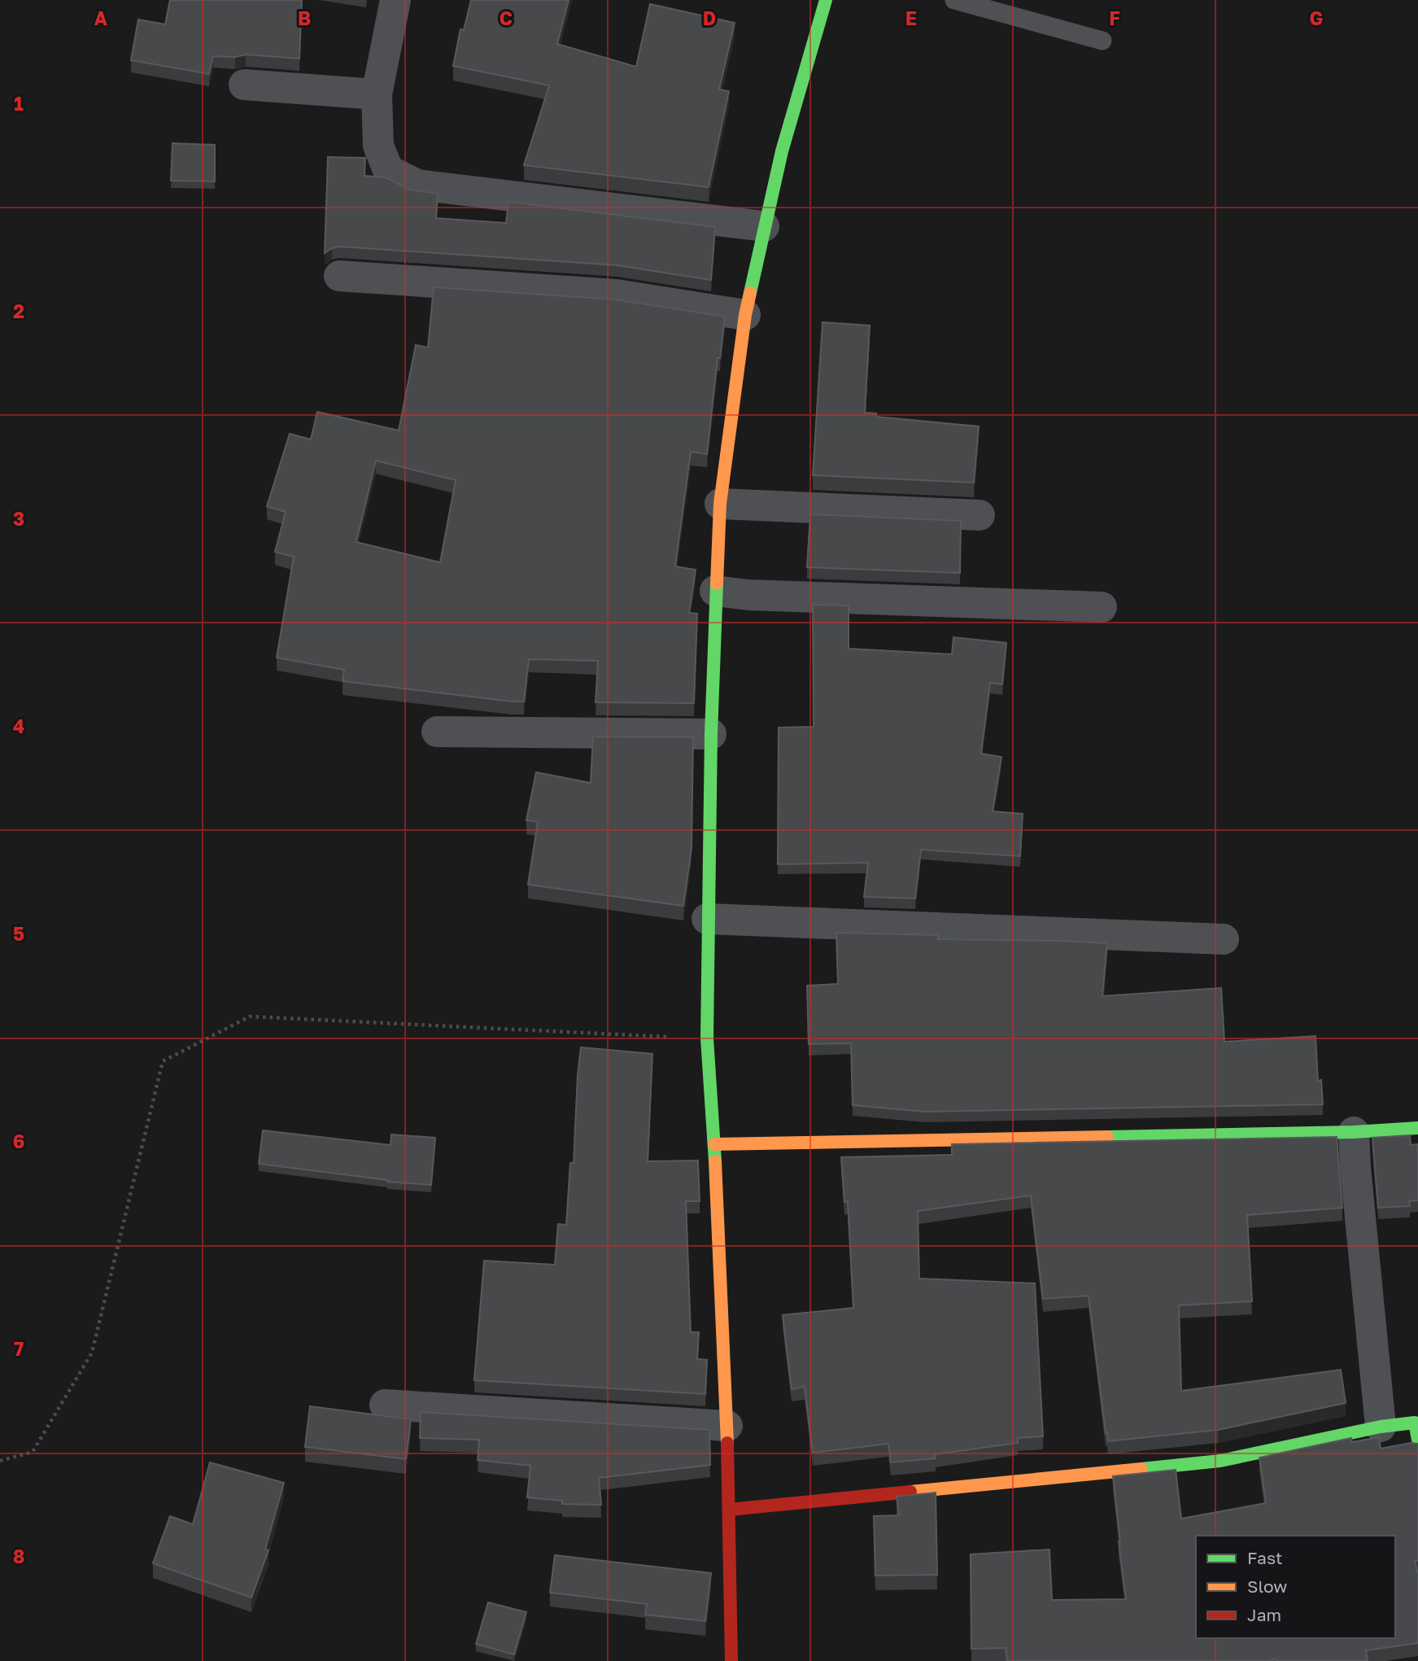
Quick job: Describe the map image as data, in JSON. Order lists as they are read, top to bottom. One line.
{"legend":["Fast","Slow","Jam"],"grid":{"columns":["A","B","C","D","E","F","G"],"rows":["1","2","3","4","5","6","7","8"]}}
